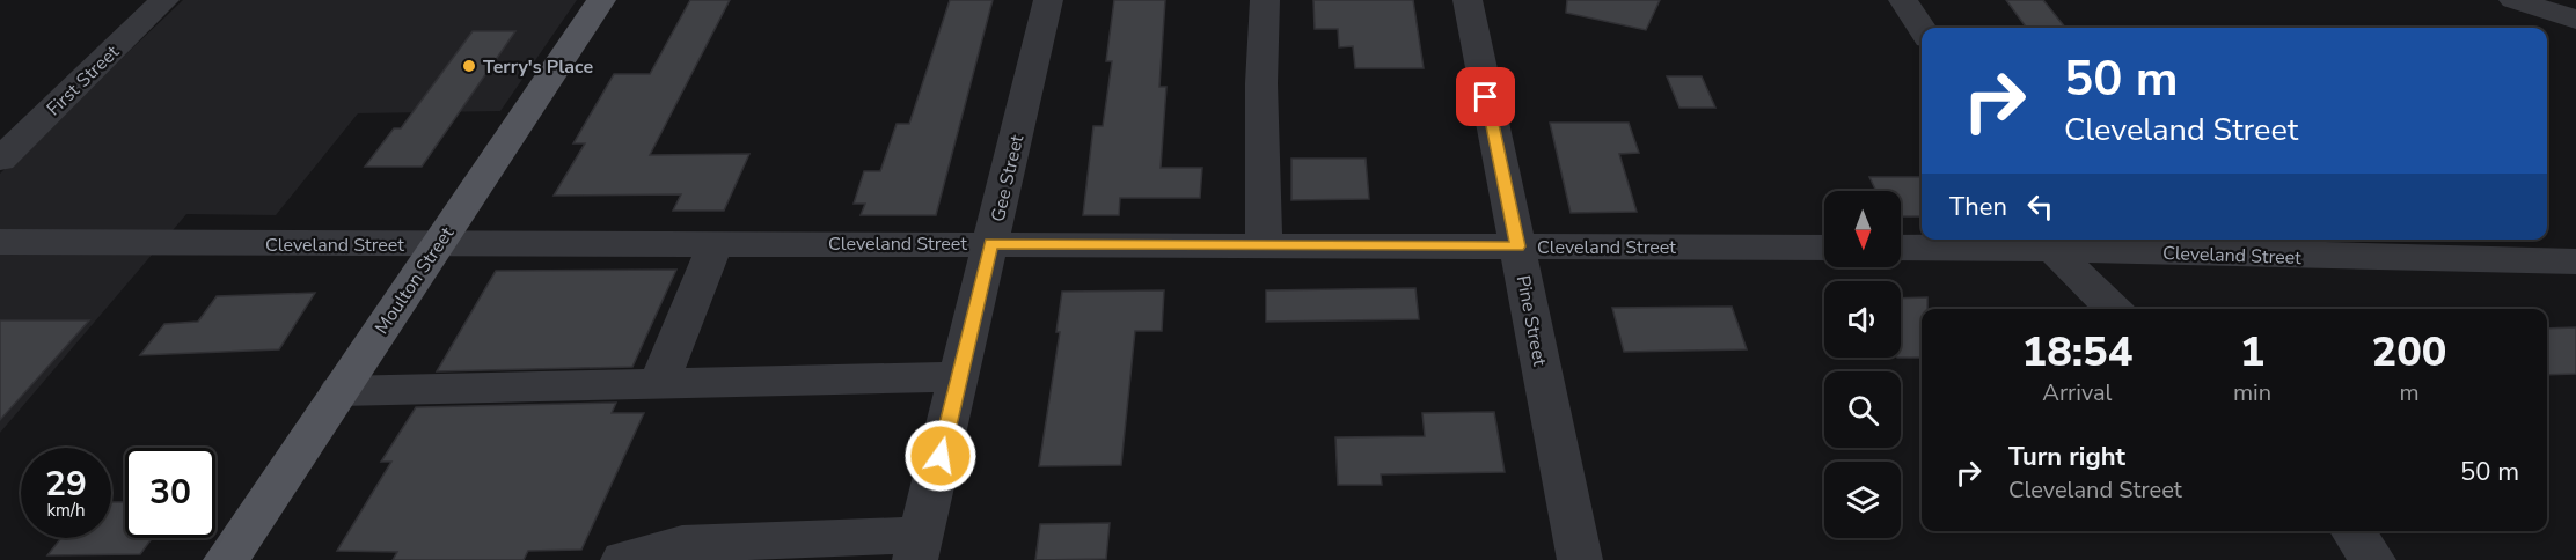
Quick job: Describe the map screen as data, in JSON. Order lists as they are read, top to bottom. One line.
{"streets":{"main road":["Moulton Street"],"street":["First Street","Gee Street","Cleveland Street","Pine Street"]},"crossings":[["Gee Street","Cleveland Street"],["Cleveland Street","Moulton Street"],["Cleveland Street","Pine Street"]],"places":["Terry's Place"],"north":"bottom","page":{"turn":["50 m","Cleveland Street"],"then":"Then","eta":["18:54","Arrival","1","min","200","m"],"list":[{"name":"Turn right","note":"Cleveland Street","value":"50 m"}],"speed":"29 km/h","limit":"30"}}
